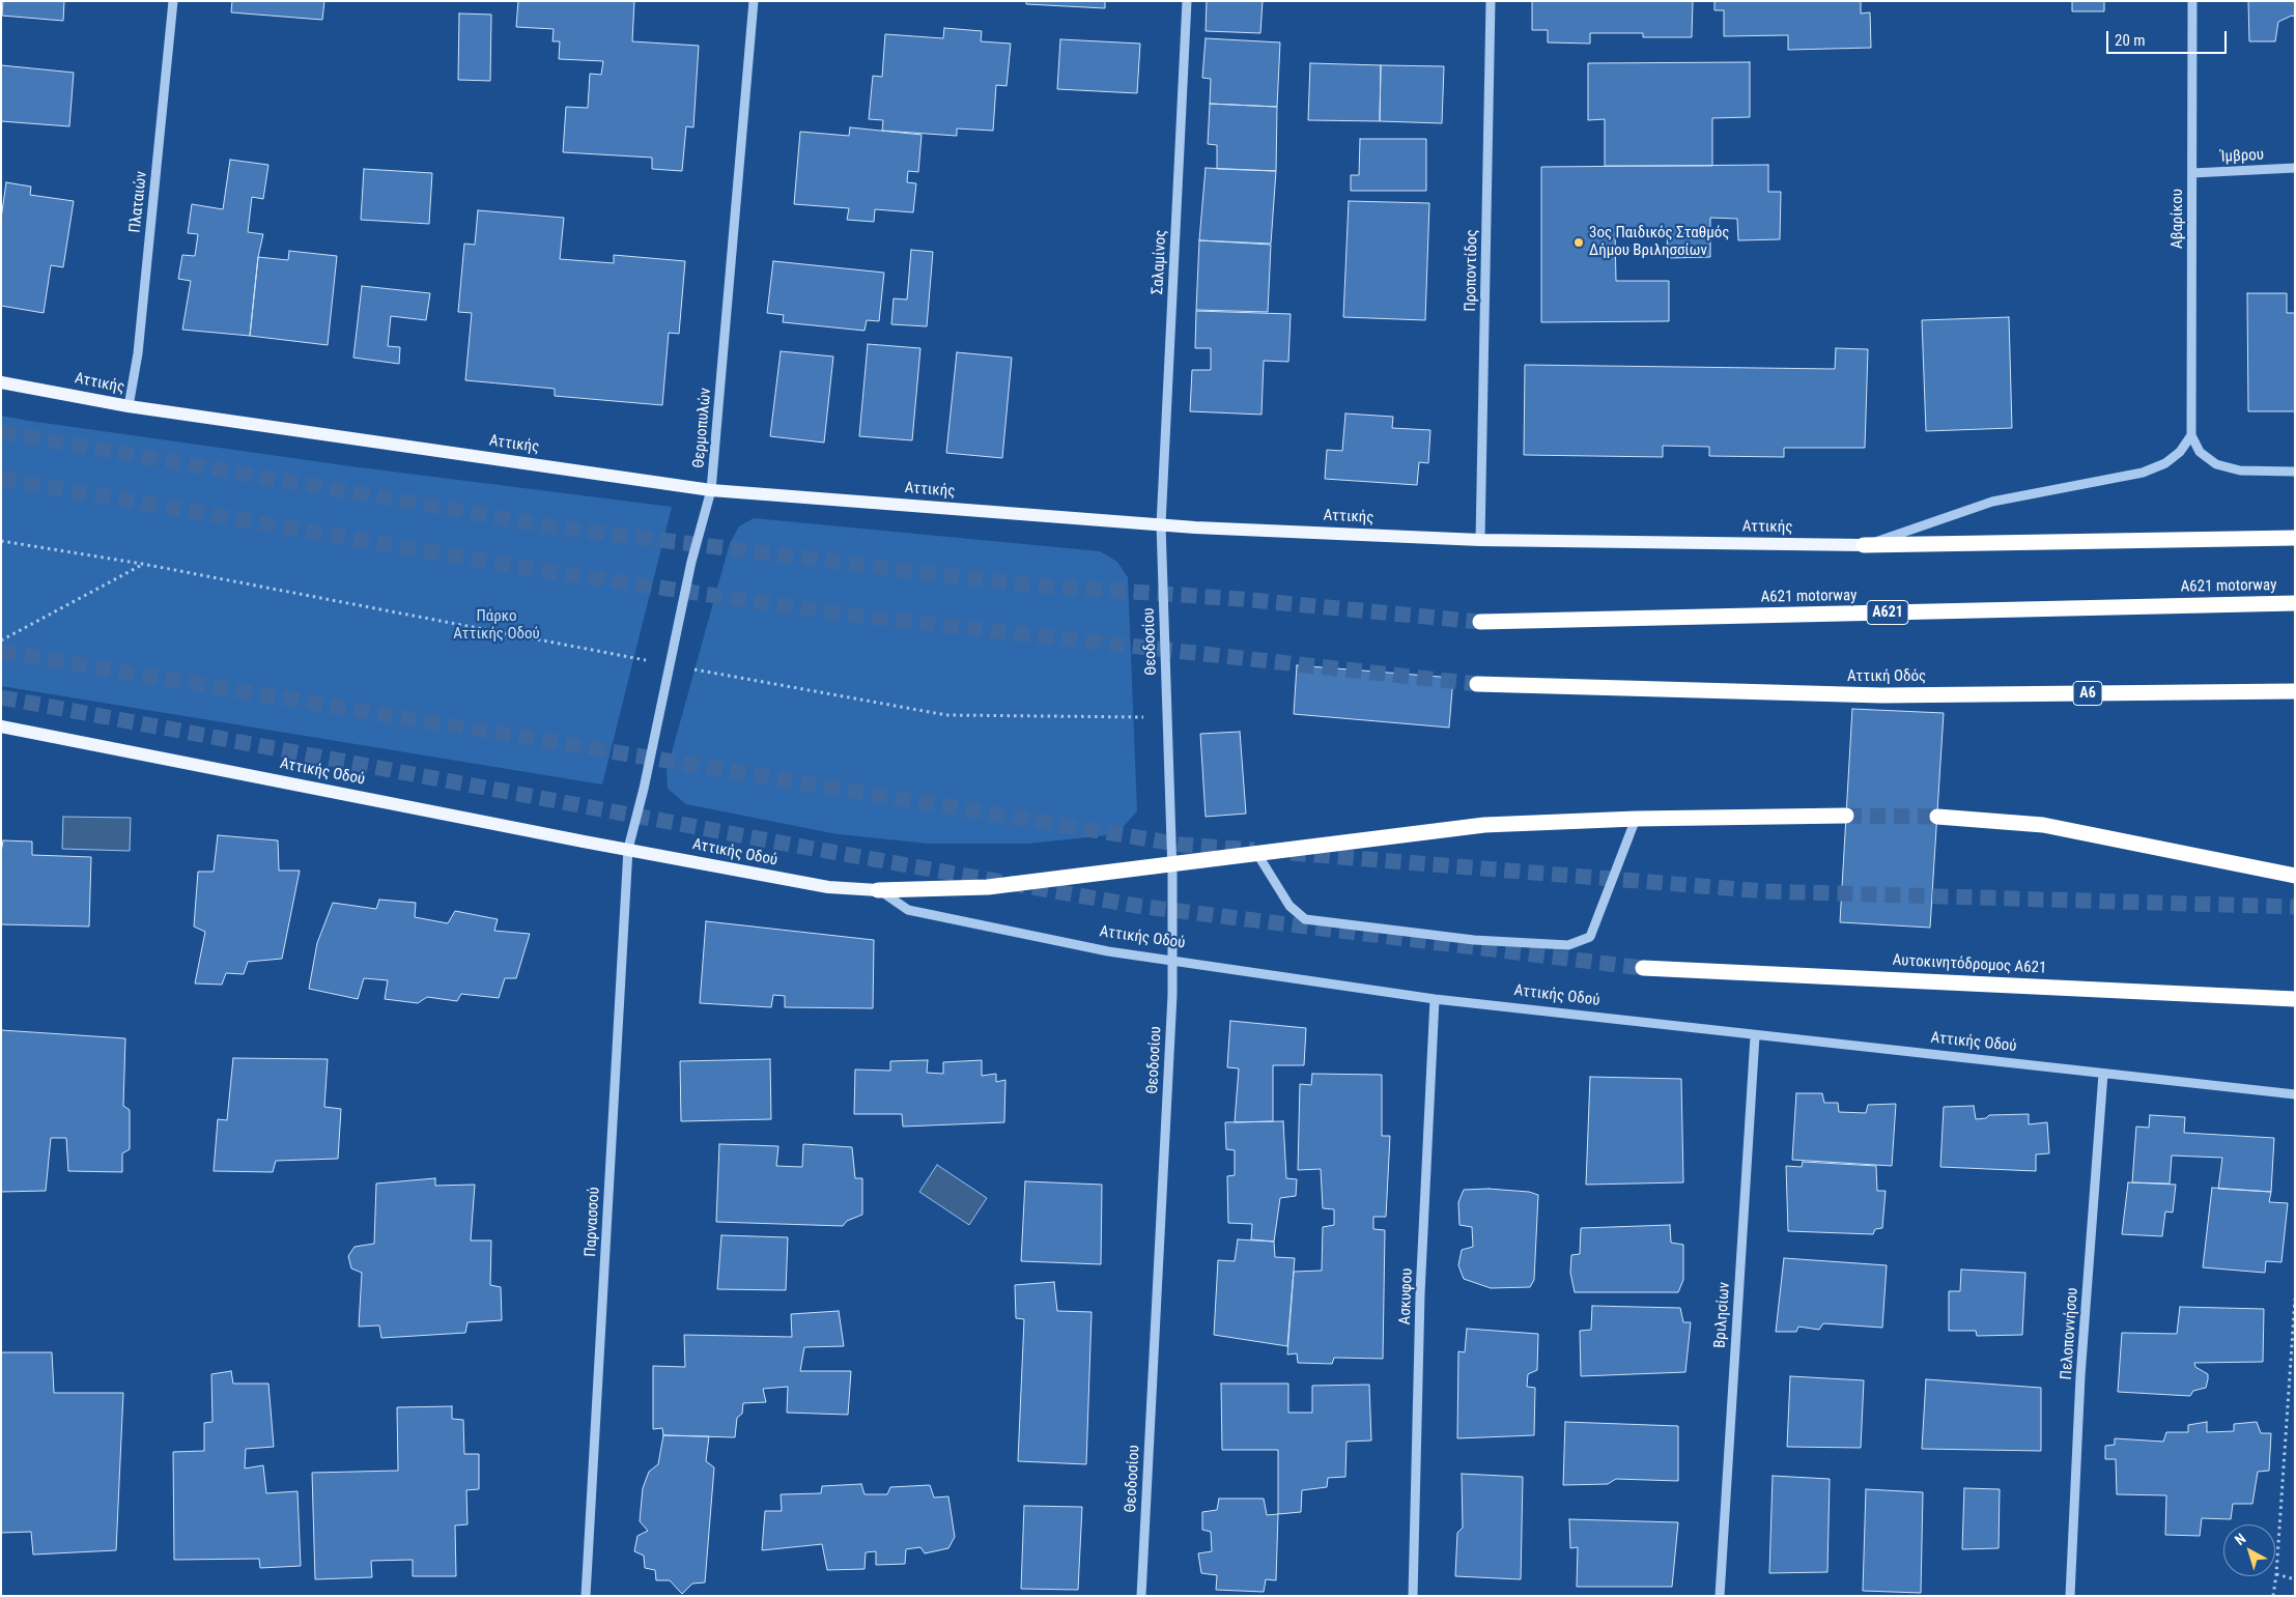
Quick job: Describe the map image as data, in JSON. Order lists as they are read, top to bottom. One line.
{"streets":{"highway":["A621 motorway","Α621","Αττική Οδός","Α6","Αυτοκινητόδρομος Α621"],"main road":["Αττικής","Αττικής Οδού"],"street":["Ίμβρου","Πλαταιών","Αβαρίκου","Σαλαμίνος","Προποντίδος","Θερμοπυλών","Θεοδοσίου","Παρνασσού","Ασκυφου","Βριλησίων","Πελοποννήσου"]},"crossings":[["Ίμβρου","Αβαρίκου"],["Πλαταιών","Αττικής"],["Σαλαμίνος","Αττικής"],["Σαλαμίνος","Θεοδοσίου"],["Προποντίδος","Αττικής"],["Αττικής","Θερμοπυλών"],["Αττικής","Θεοδοσίου"],["Θερμοπυλών","Αττικής Οδού"],["Θερμοπυλών","Παρνασσού"],["Θεοδοσίου","Αττικής Οδού"],["Αττικής Οδού","Παρνασσού"],["Αττικής Οδού","Ασκυφου"],["Αττικής Οδού","Βριλησίων"],["Αττικής Οδού","Πελοποννήσου"]],"parks":["Πάρκο Αττικής Οδού"],"places":["3ος Παιδικός Σταθμός Δήμου Βριλησσίων"],"scale_bar":"20 m","north":"top left"}
